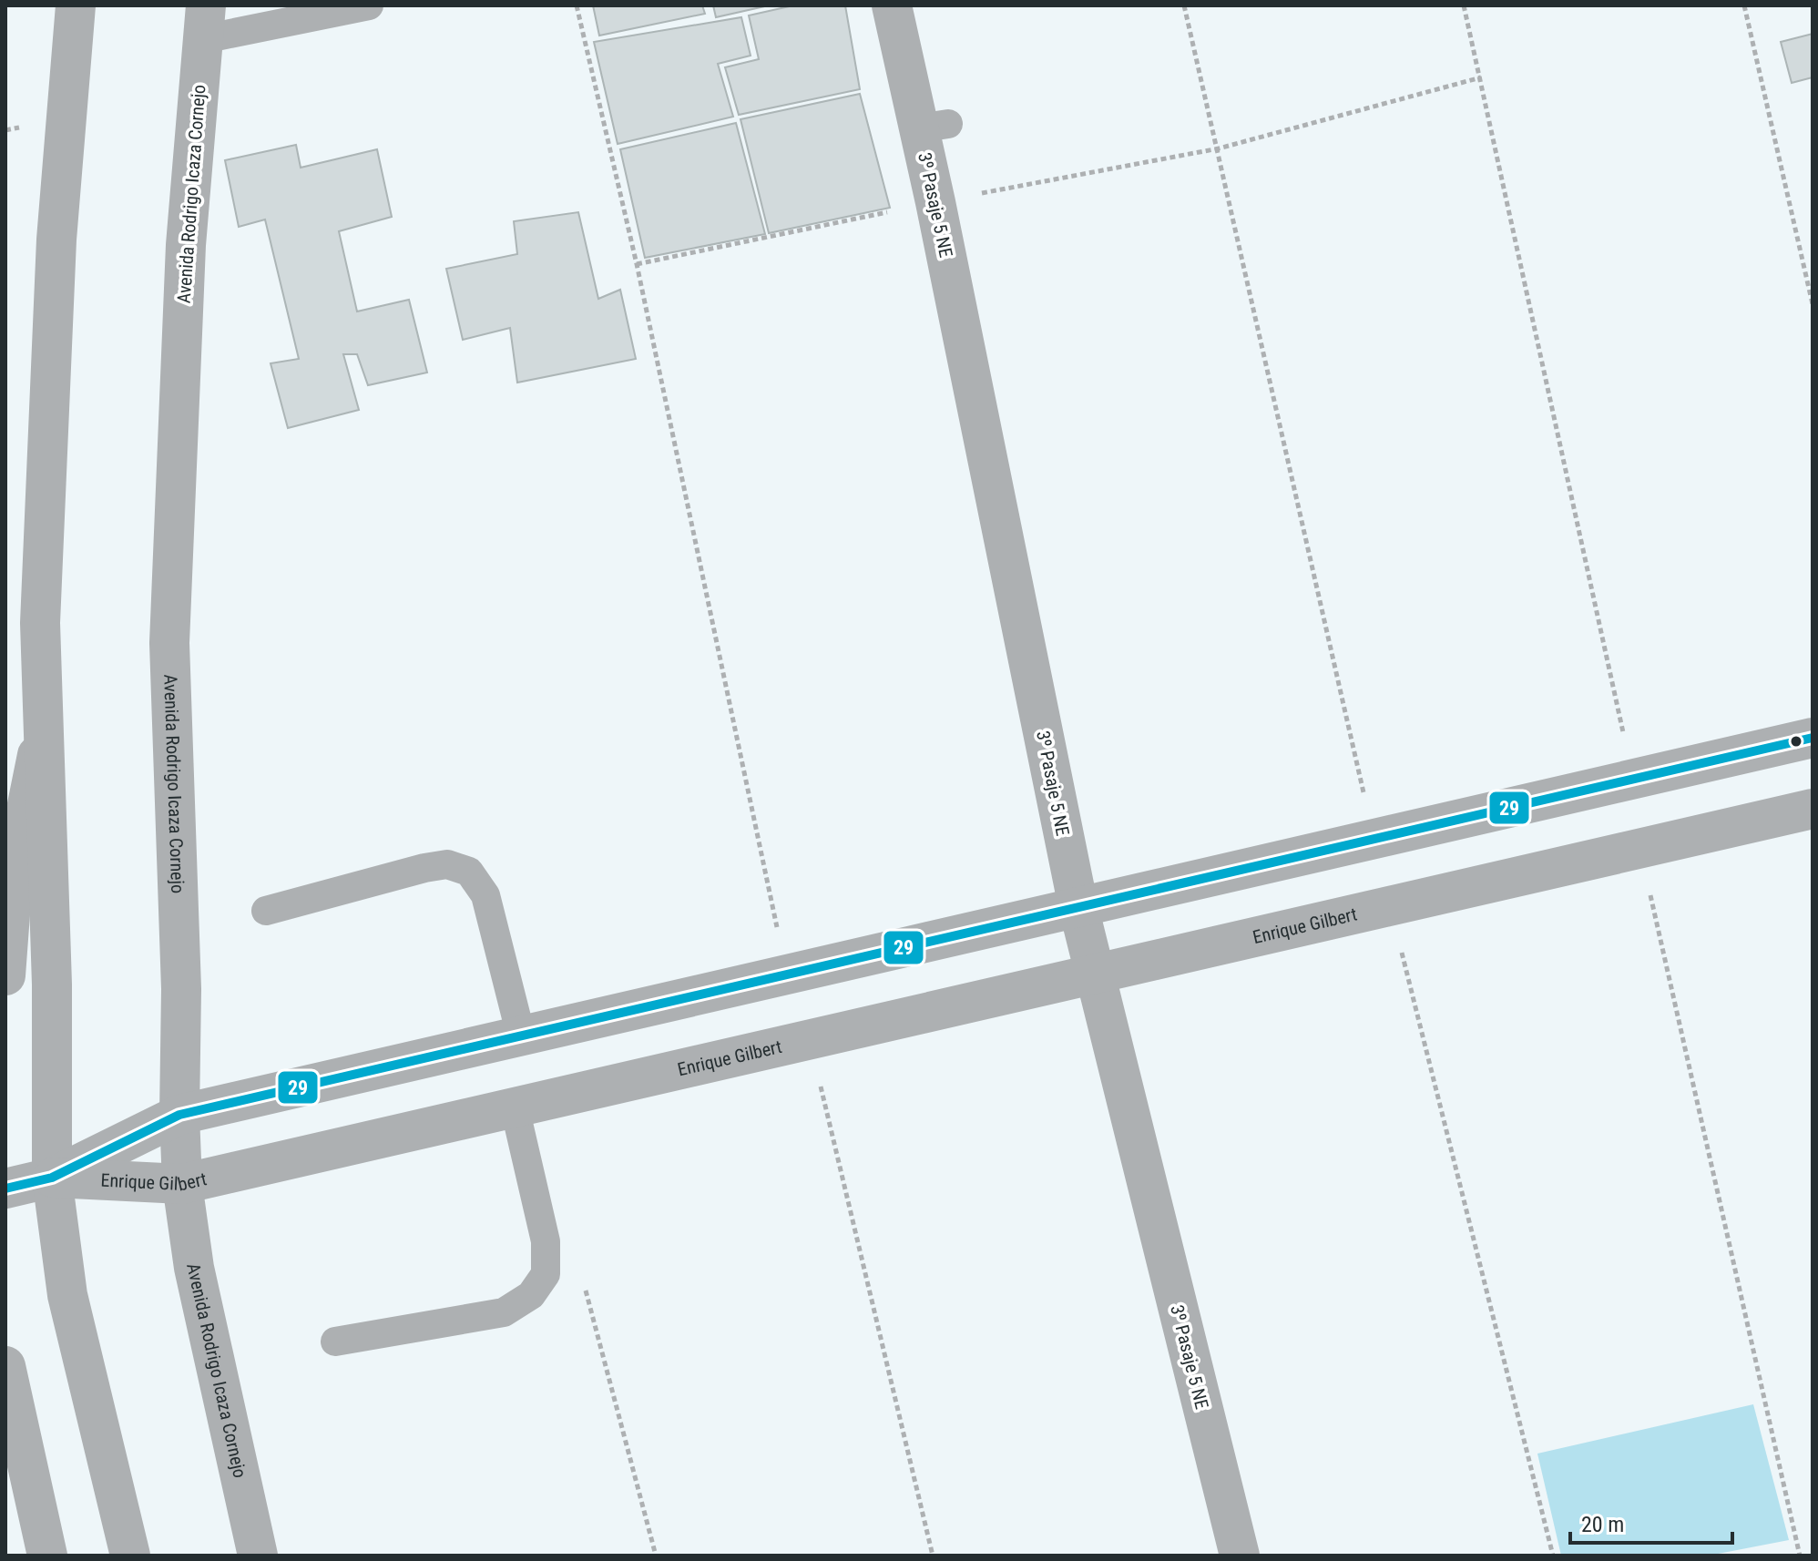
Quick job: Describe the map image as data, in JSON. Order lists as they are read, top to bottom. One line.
{"streets":{"street":["Avenida Rodrigo Icaza Cornejo","3º Pasaje 5 NE","Enrique Gilbert"]},"crossings":[["Avenida Rodrigo Icaza Cornejo","Enrique Gilbert"],["3º Pasaje 5 NE","Enrique Gilbert"]],"lines":["transit line 29"],"scale_bar":"20 m"}
